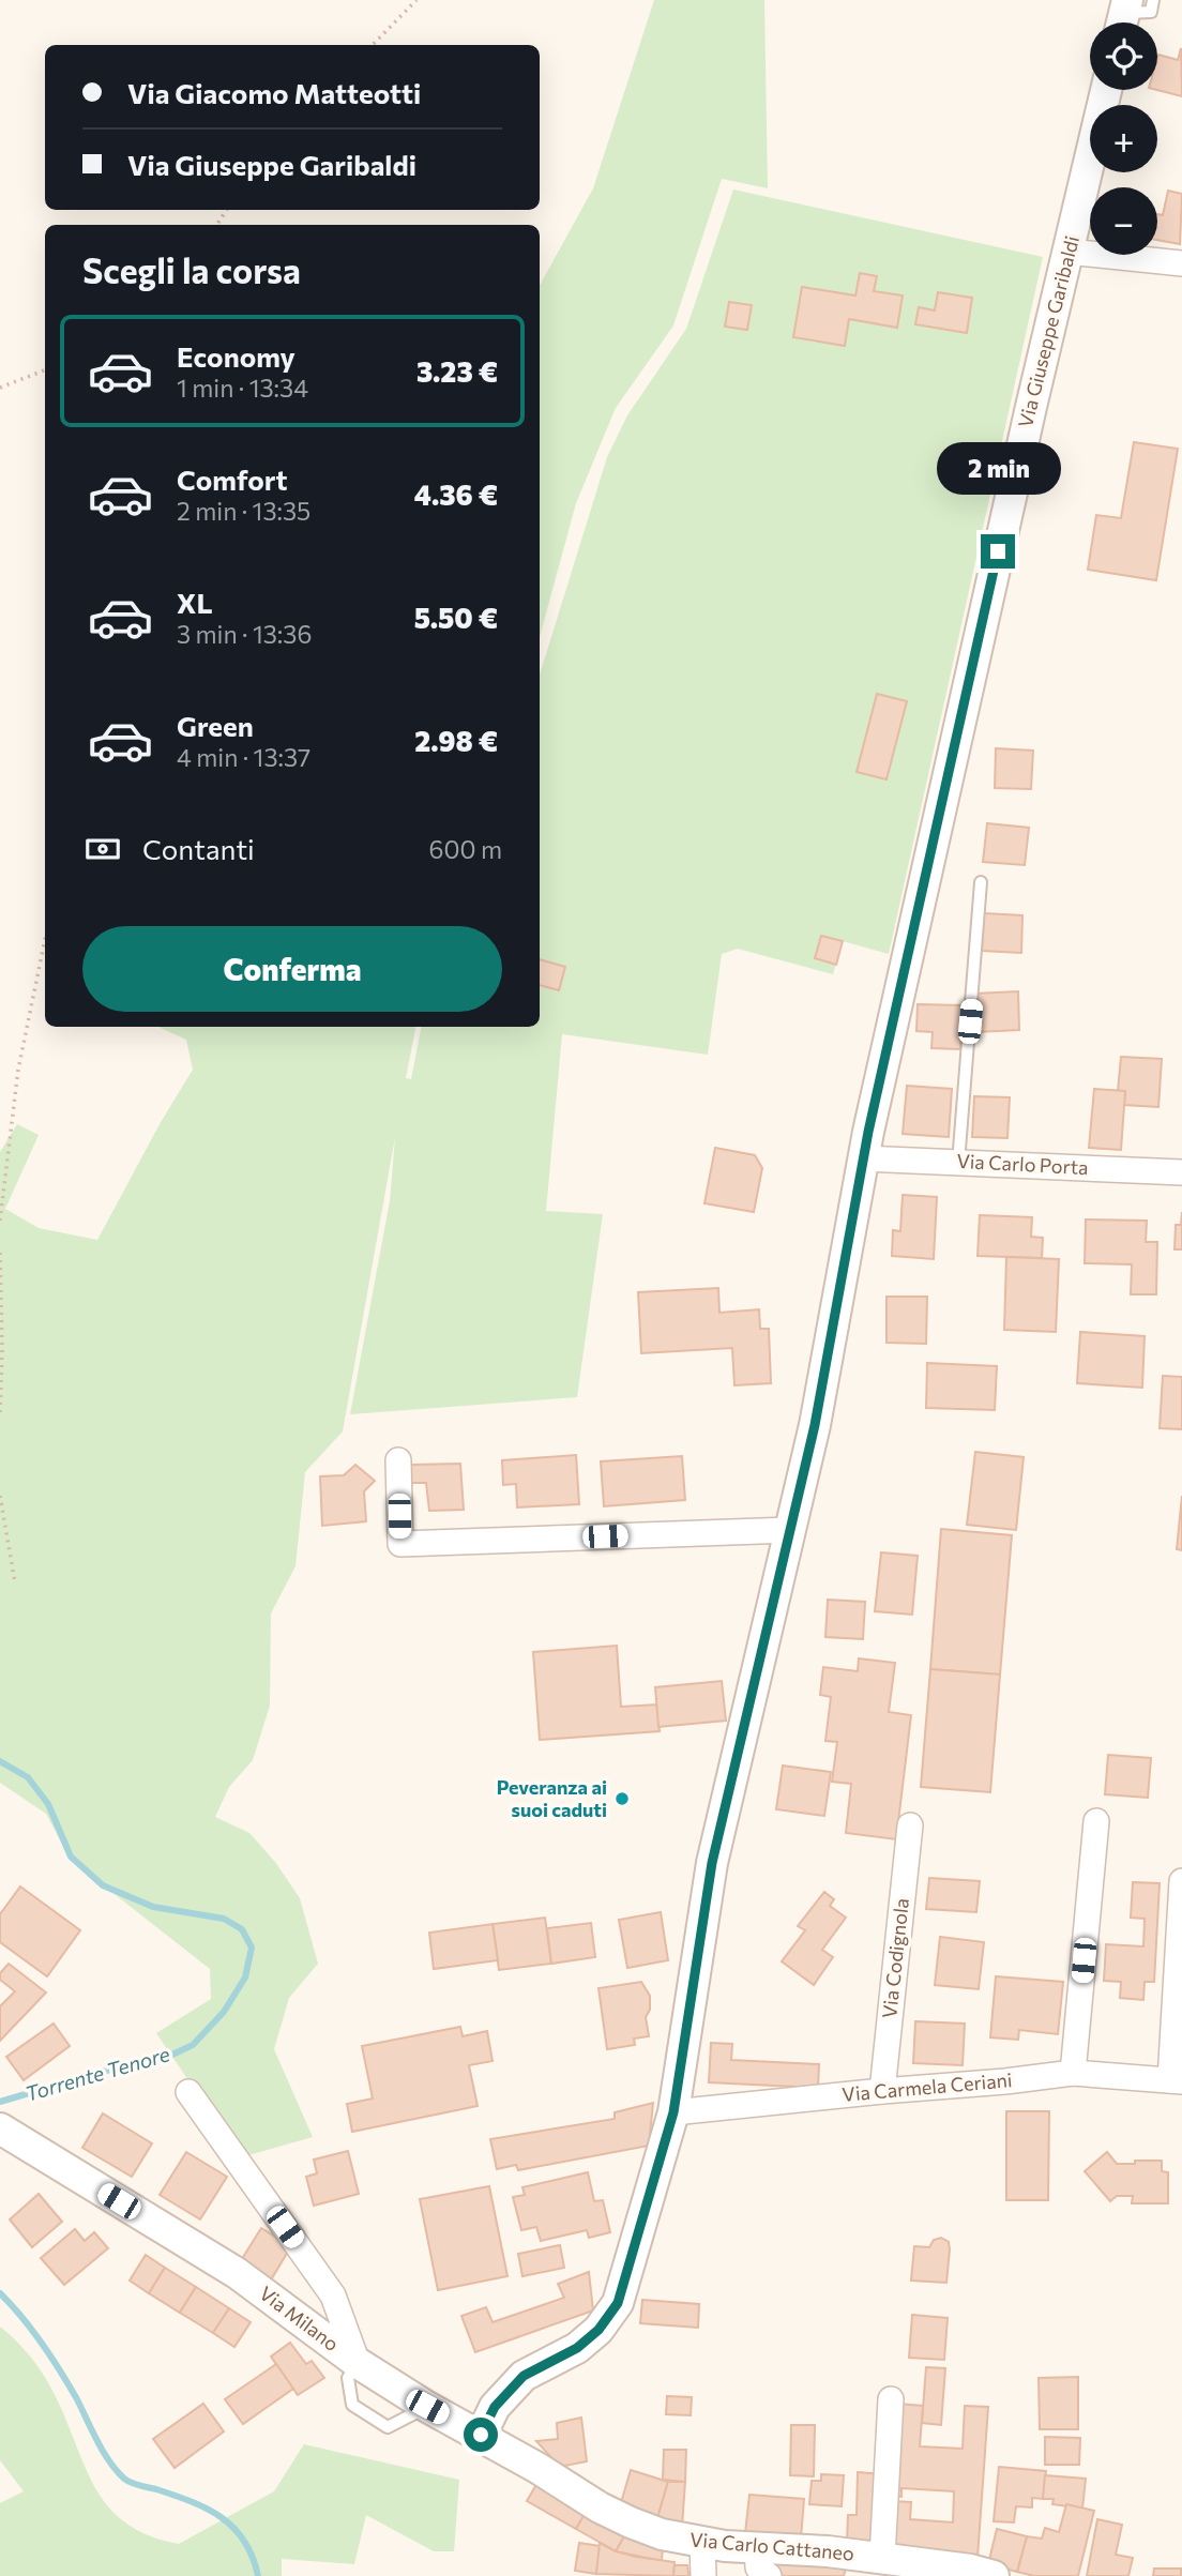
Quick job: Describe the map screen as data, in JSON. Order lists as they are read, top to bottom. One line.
{"streets":{"street":["Via Giuseppe Garibaldi","Via Carlo Porta","Via Codignola","Via Carmela Ceriani","Via Milano","Via Carlo Cattaneo"]},"crossings":[["Via Giuseppe Garibaldi","Via Carlo Porta"],["Via Giuseppe Garibaldi","Via Carmela Ceriani"],["Via Giuseppe Garibaldi","Via Milano"],["Via Codignola","Via Carmela Ceriani"],["Via Milano","Via Carlo Cattaneo"]],"water":["Torrente Tenore"],"places":["Peveranza ai suoi caduti"],"page":{"map_buttons":["+","−"],"banner":["Via Giacomo Matteotti","Via Giuseppe Garibaldi"],"heading":"Scegli la corsa","list":[{"name":"Economy","note":"1 min · 13:34","value":"3.23 €"},{"name":"Comfort","note":"2 min · 13:35","value":"4.36 €"},{"name":"XL","note":"3 min · 13:36","value":"5.50 €"},{"name":"Green","note":"4 min · 13:37","value":"2.98 €"}],"bubble":"2 min","pay":["Contanti","600 m"],"buttons":"Conferma"}}
